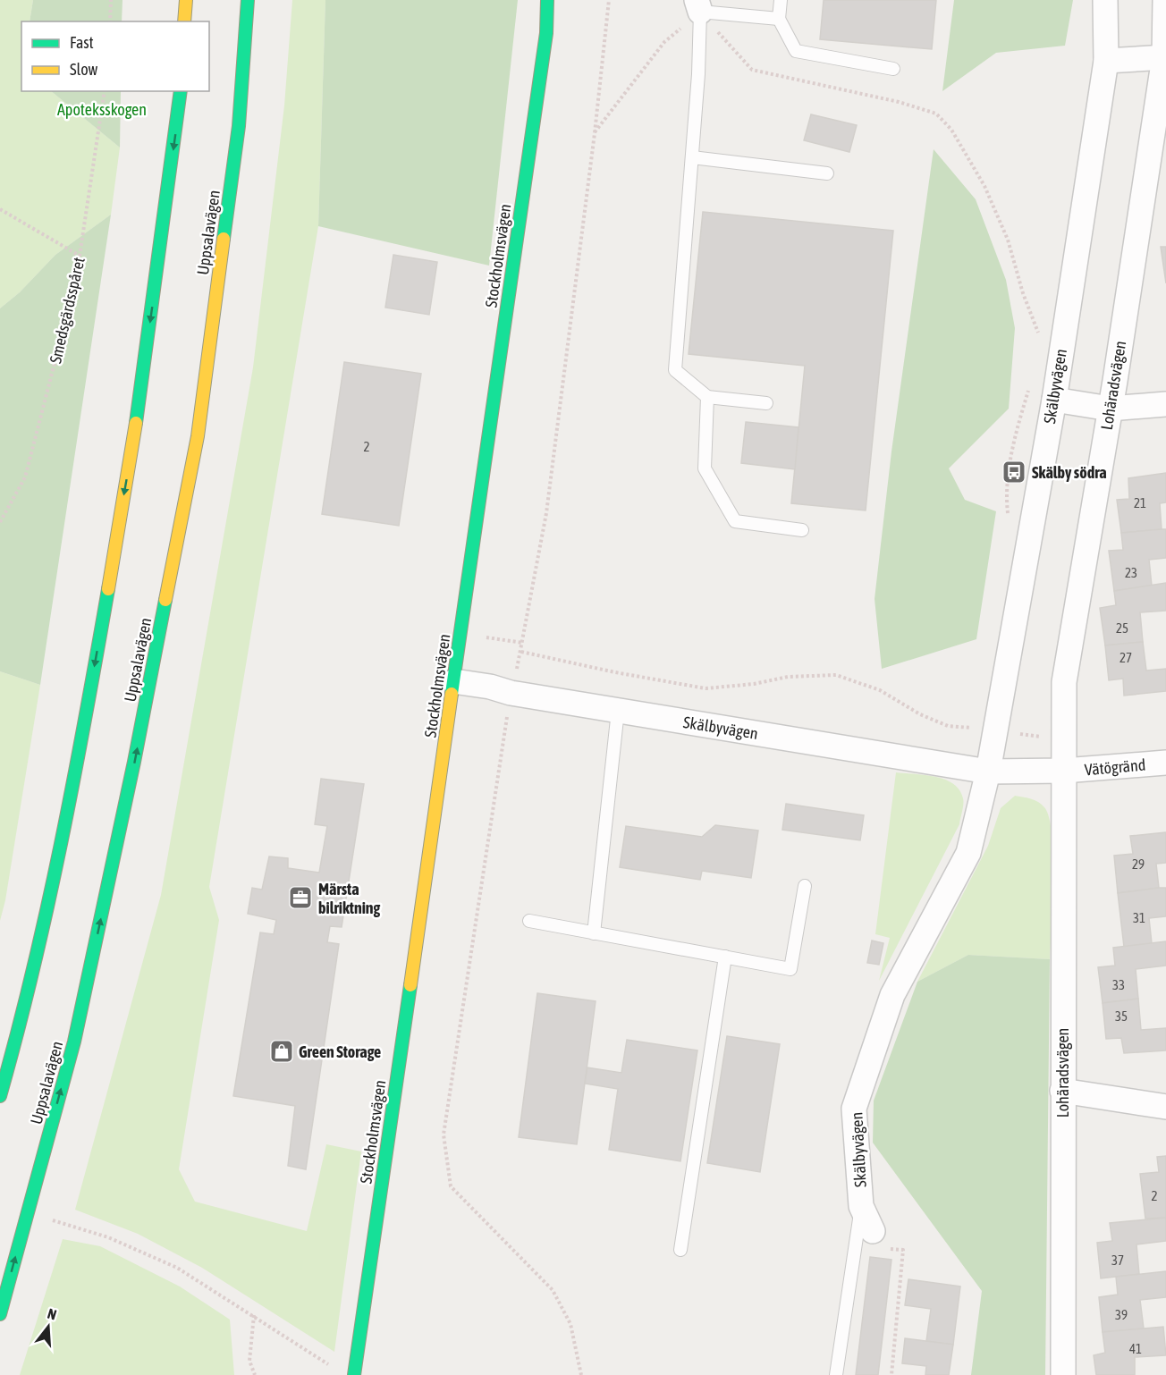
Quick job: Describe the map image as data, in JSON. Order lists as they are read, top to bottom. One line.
{"streets":{"main road":["Uppsalavägen","Stockholmsvägen"],"street":["Lohäradsvägen","Skälbyvägen","Vätögränd"],"path":["Smedsgärdsspåret"]},"crossings":[["Stockholmsvägen","Skälbyvägen"],["Lohäradsvägen","Vätögränd"]],"parks":["Apoteksskogen"],"places":{"bus stop":["Skälby södra"],"office":["Märsta bilriktning"],"shop":["Green Storage"]},"house_numbers":["2","21","23","25","27","29","31","33","35","2","37","39","41"],"legend":["Fast","Slow"],"north":"top"}
